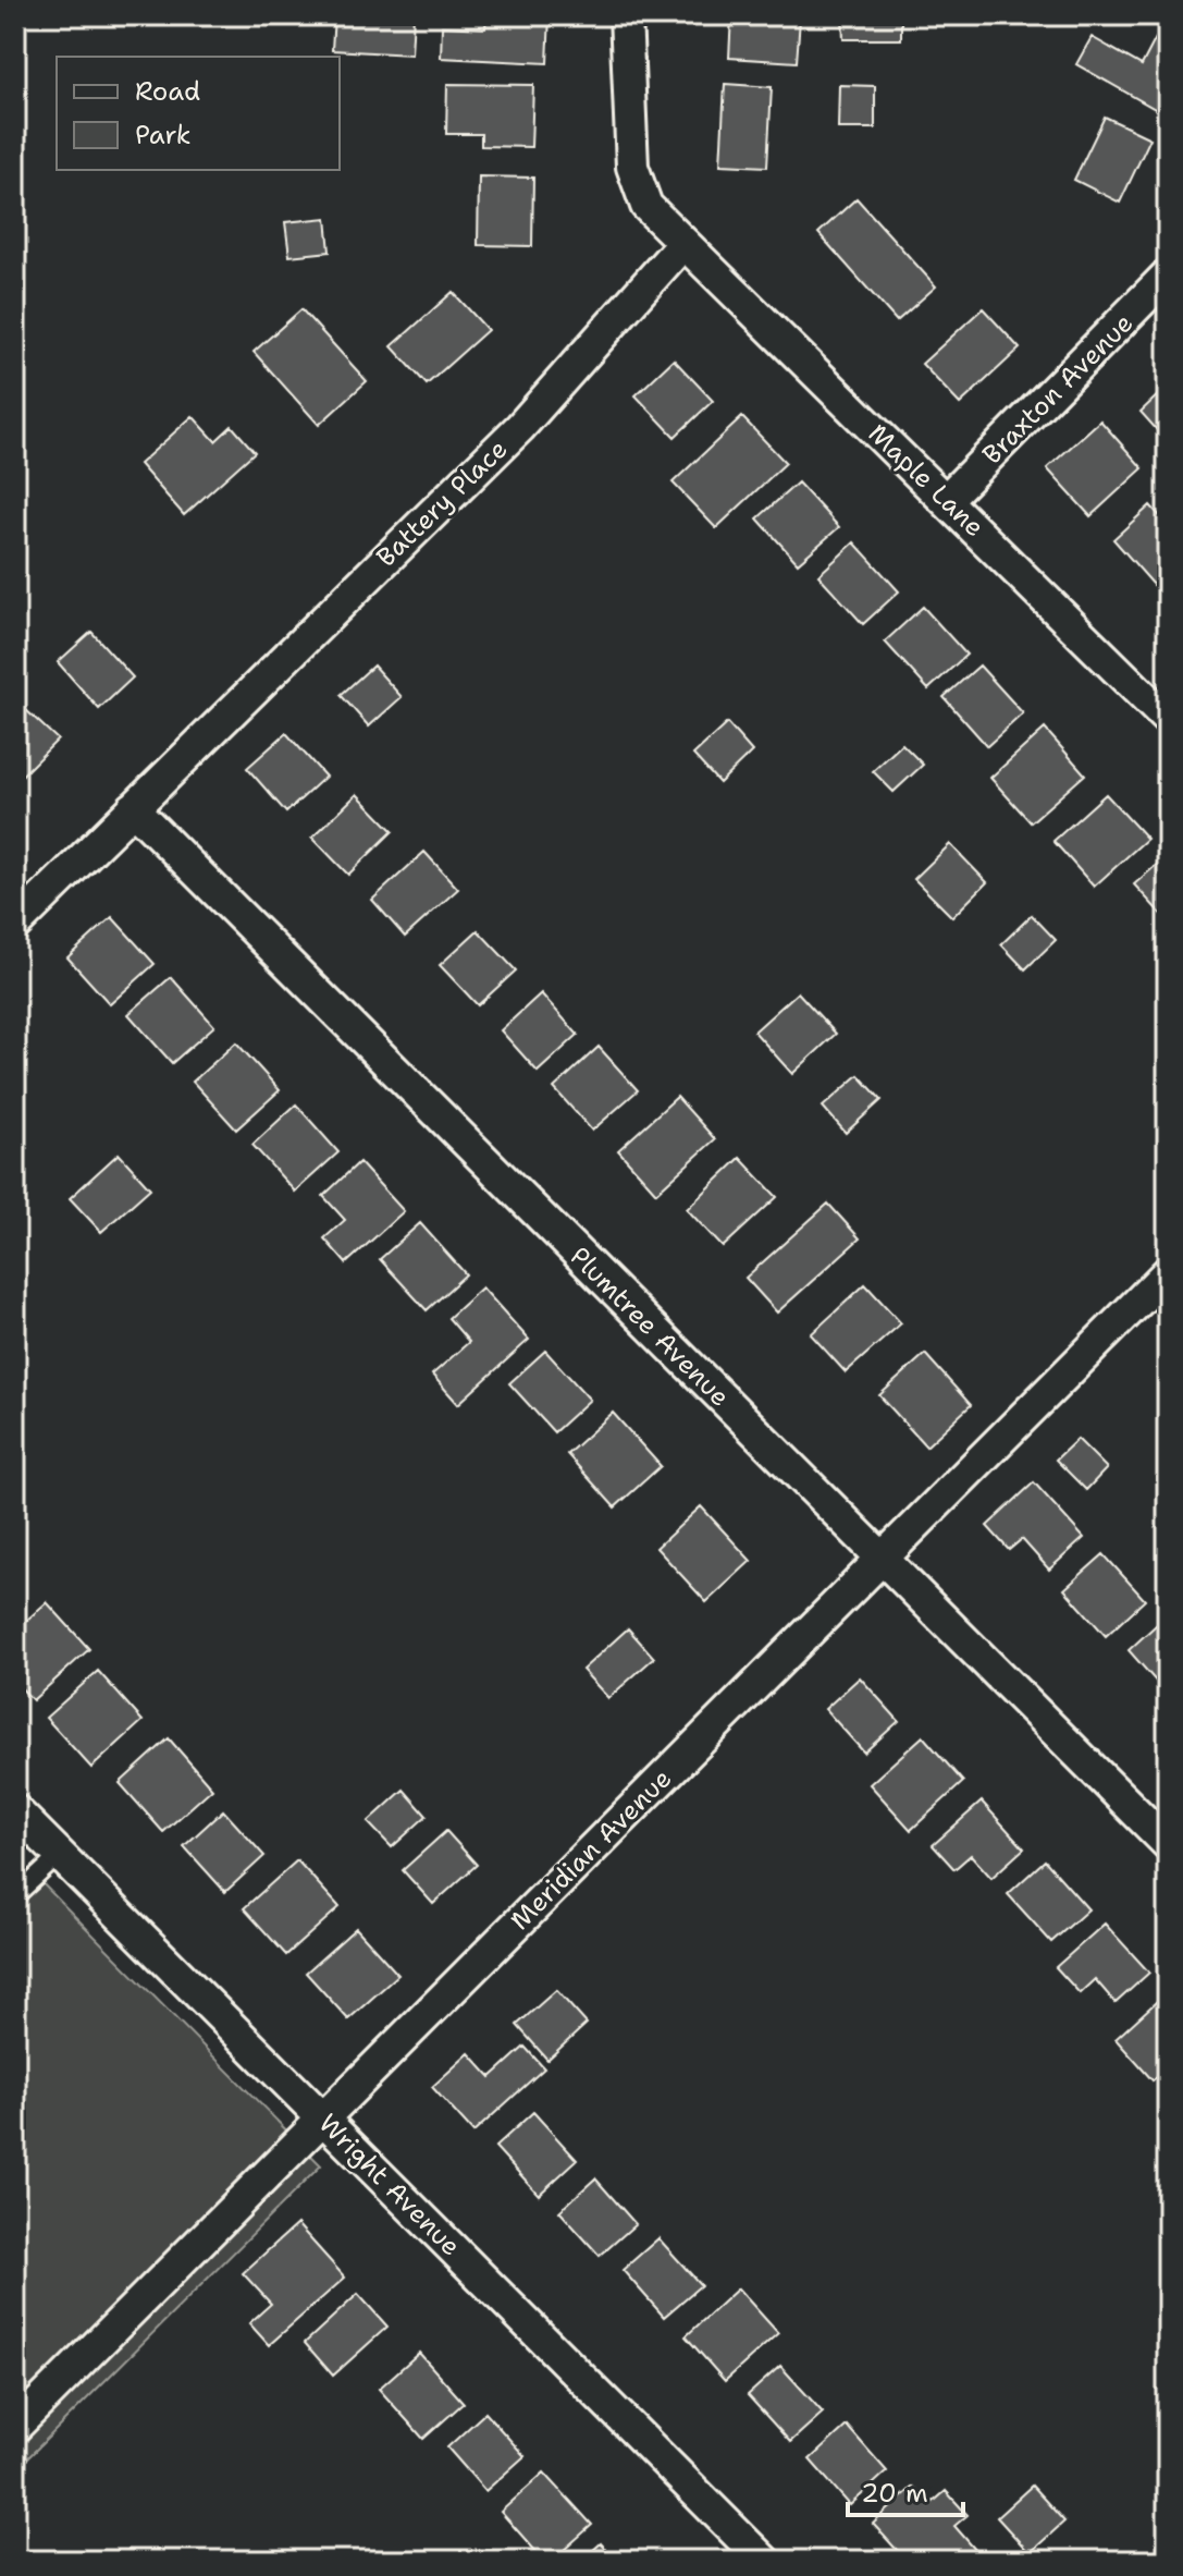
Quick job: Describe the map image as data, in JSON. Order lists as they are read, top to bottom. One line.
{"streets":{"street":["Braxton Avenue","Maple Lane","Battery Place","Plumtree Avenue","Meridian Avenue","Wright Avenue"]},"crossings":[["Braxton Avenue","Maple Lane"],["Maple Lane","Battery Place"],["Battery Place","Plumtree Avenue"],["Plumtree Avenue","Meridian Avenue"],["Meridian Avenue","Wright Avenue"]],"legend":["Road","Park"],"scale_bar":"20 m"}
